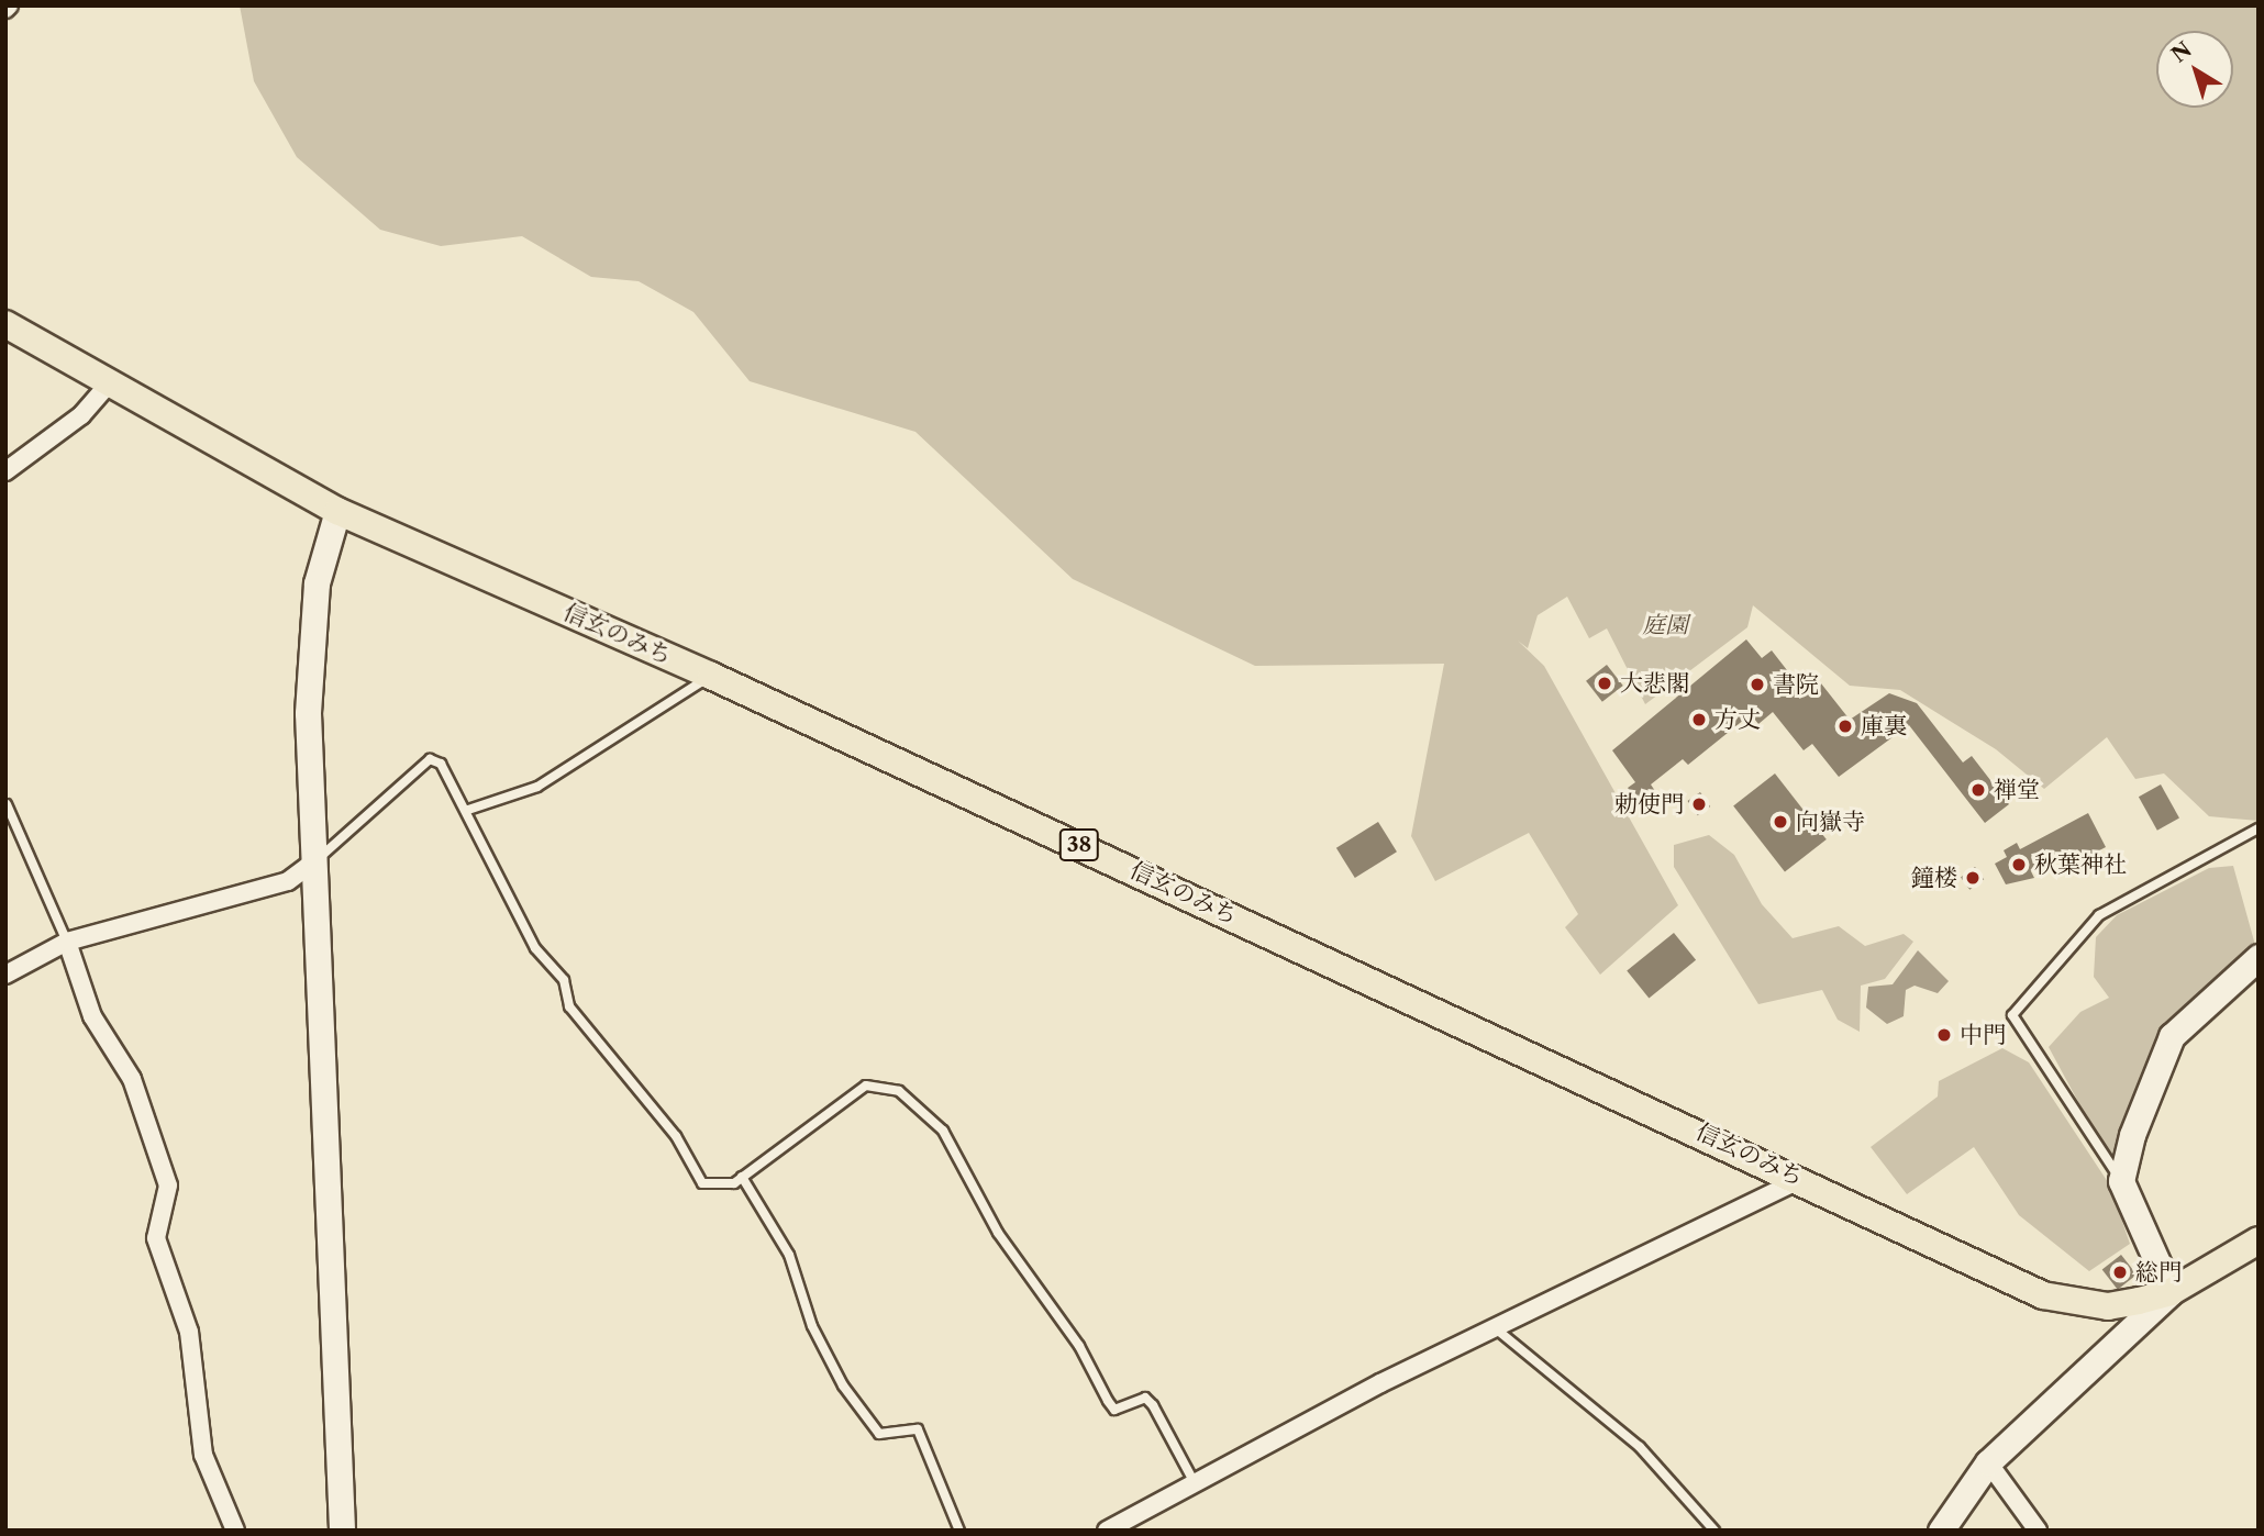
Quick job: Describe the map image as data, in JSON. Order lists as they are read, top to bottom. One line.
{"streets":{"main road":["信玄のみち","38"]},"crossings":[["信玄のみち","38"]],"parks":["庭園"],"places":["大悲閣","書院","方丈","庫裏","禅堂","勅使門","向嶽寺","秋葉神社","鐘楼","中門","総門"],"north":"top left"}
